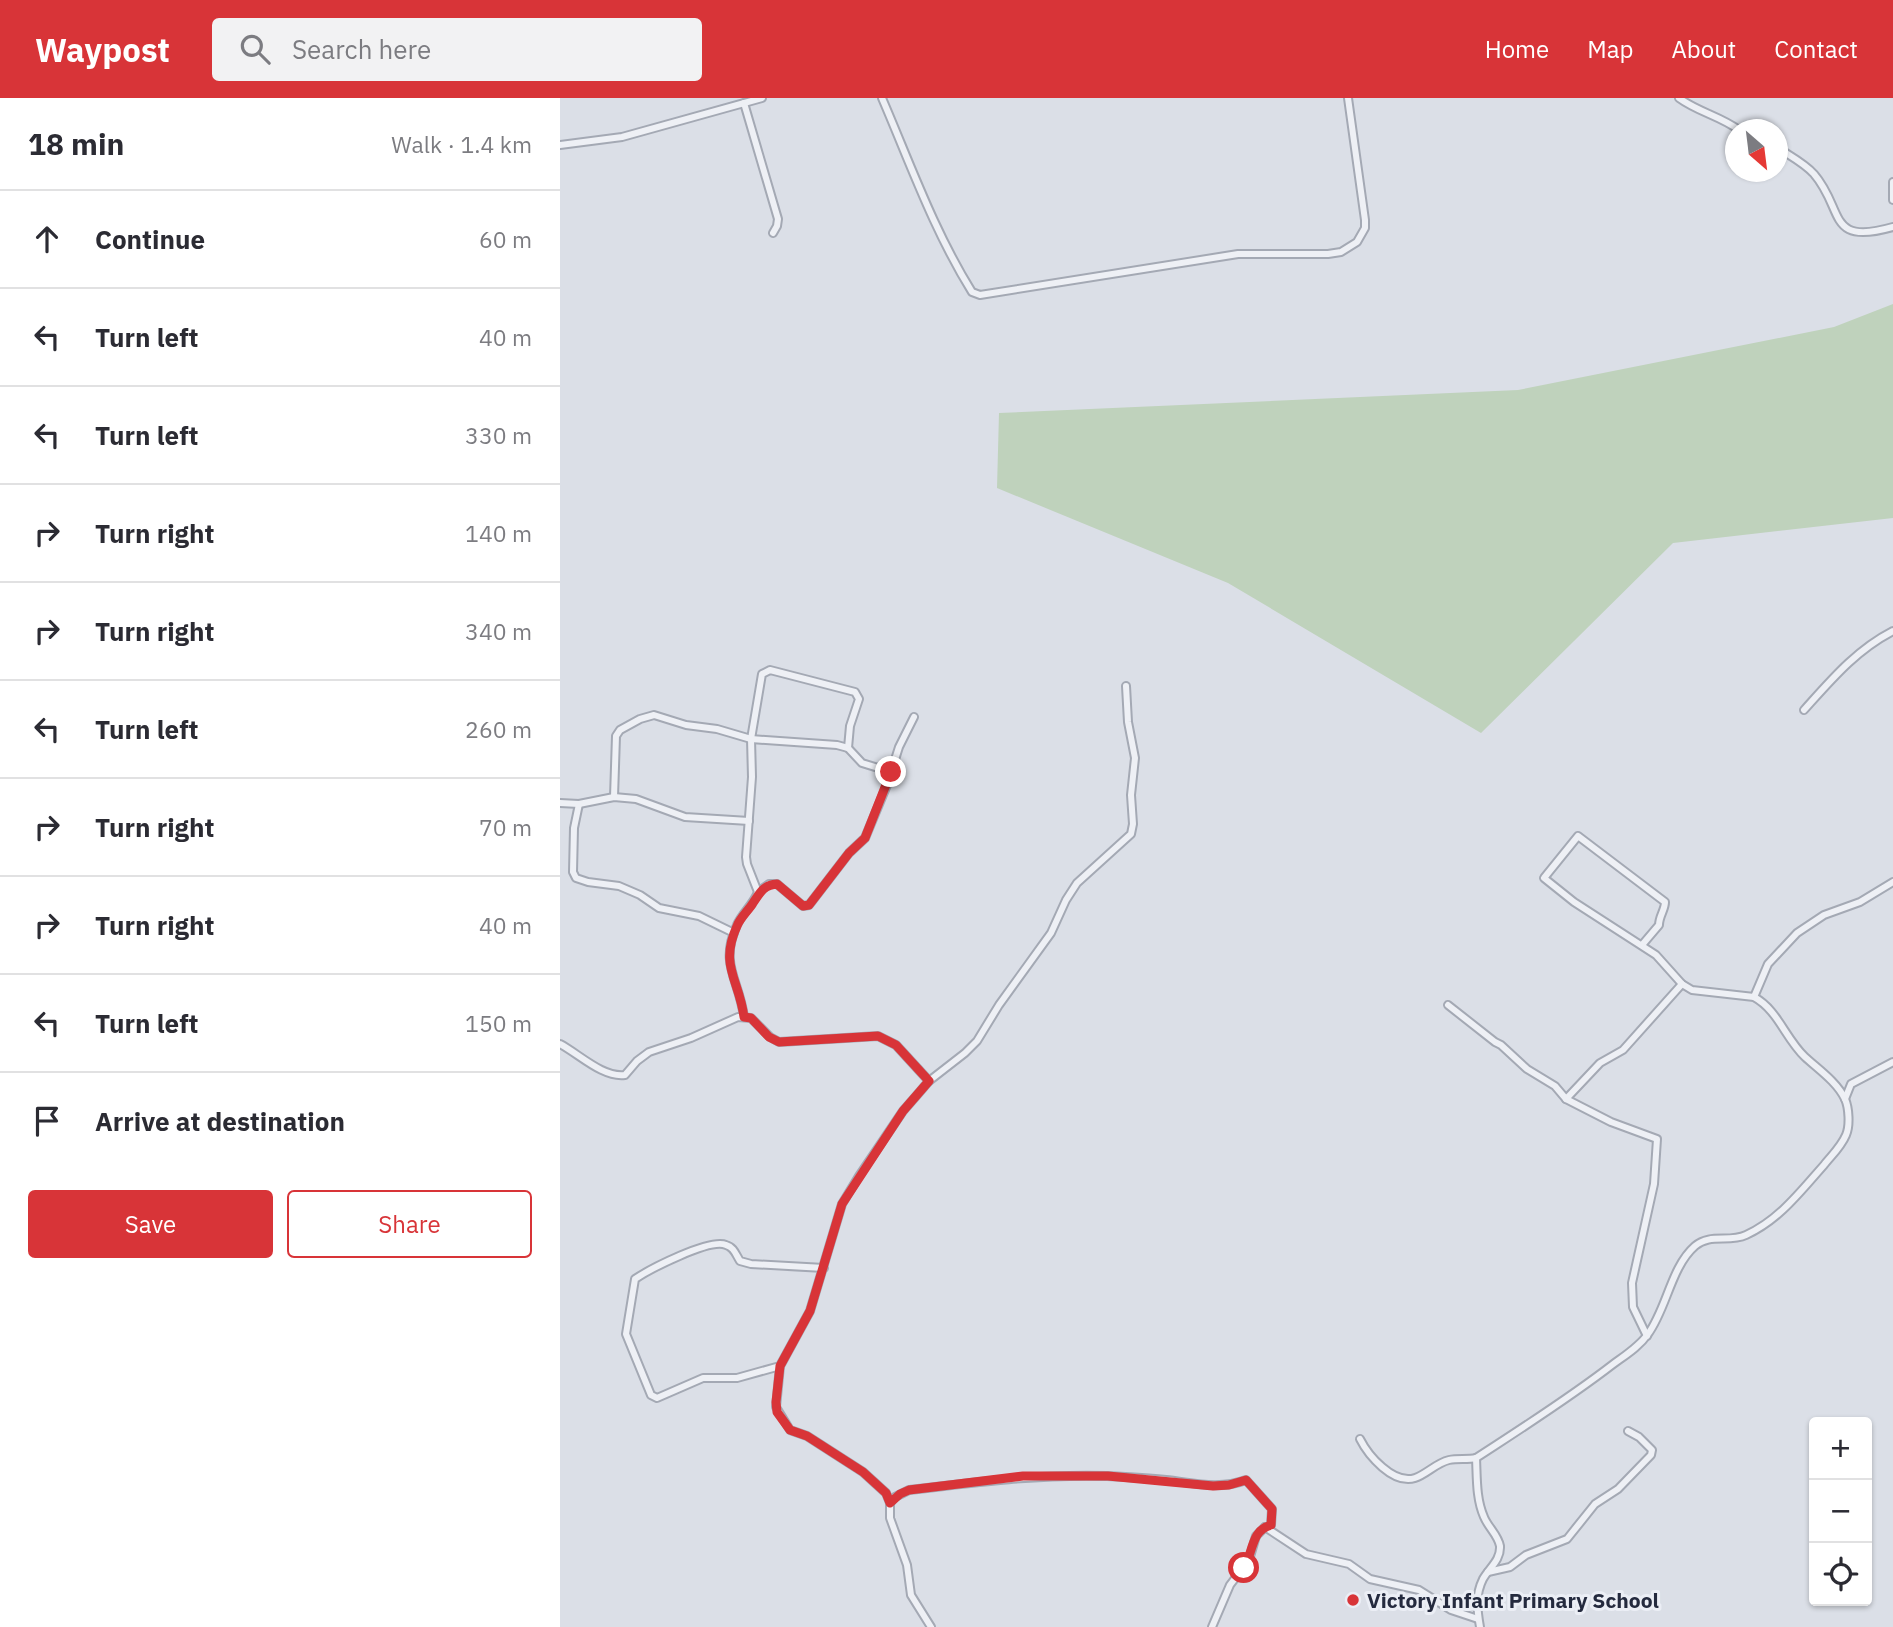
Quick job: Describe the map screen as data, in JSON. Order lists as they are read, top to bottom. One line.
{"places":["Victory Infant Primary School"],"north":"bottom right","page":{"header":"Waypost","search":"Search here","nav":["Home","Map","About","Contact"],"heading":["18 min","Walk · 1.4 km"],"list":[["Continue","60 m"],["Turn left","40 m"],["Turn left","330 m"],["Turn right","140 m"],["Turn right","340 m"],["Turn left","260 m"],["Turn right","70 m"],["Turn right","40 m"],["Turn left","150 m"],"Arrive at destination"],"buttons":["Save","Share"],"map_buttons":["+","−"]}}
